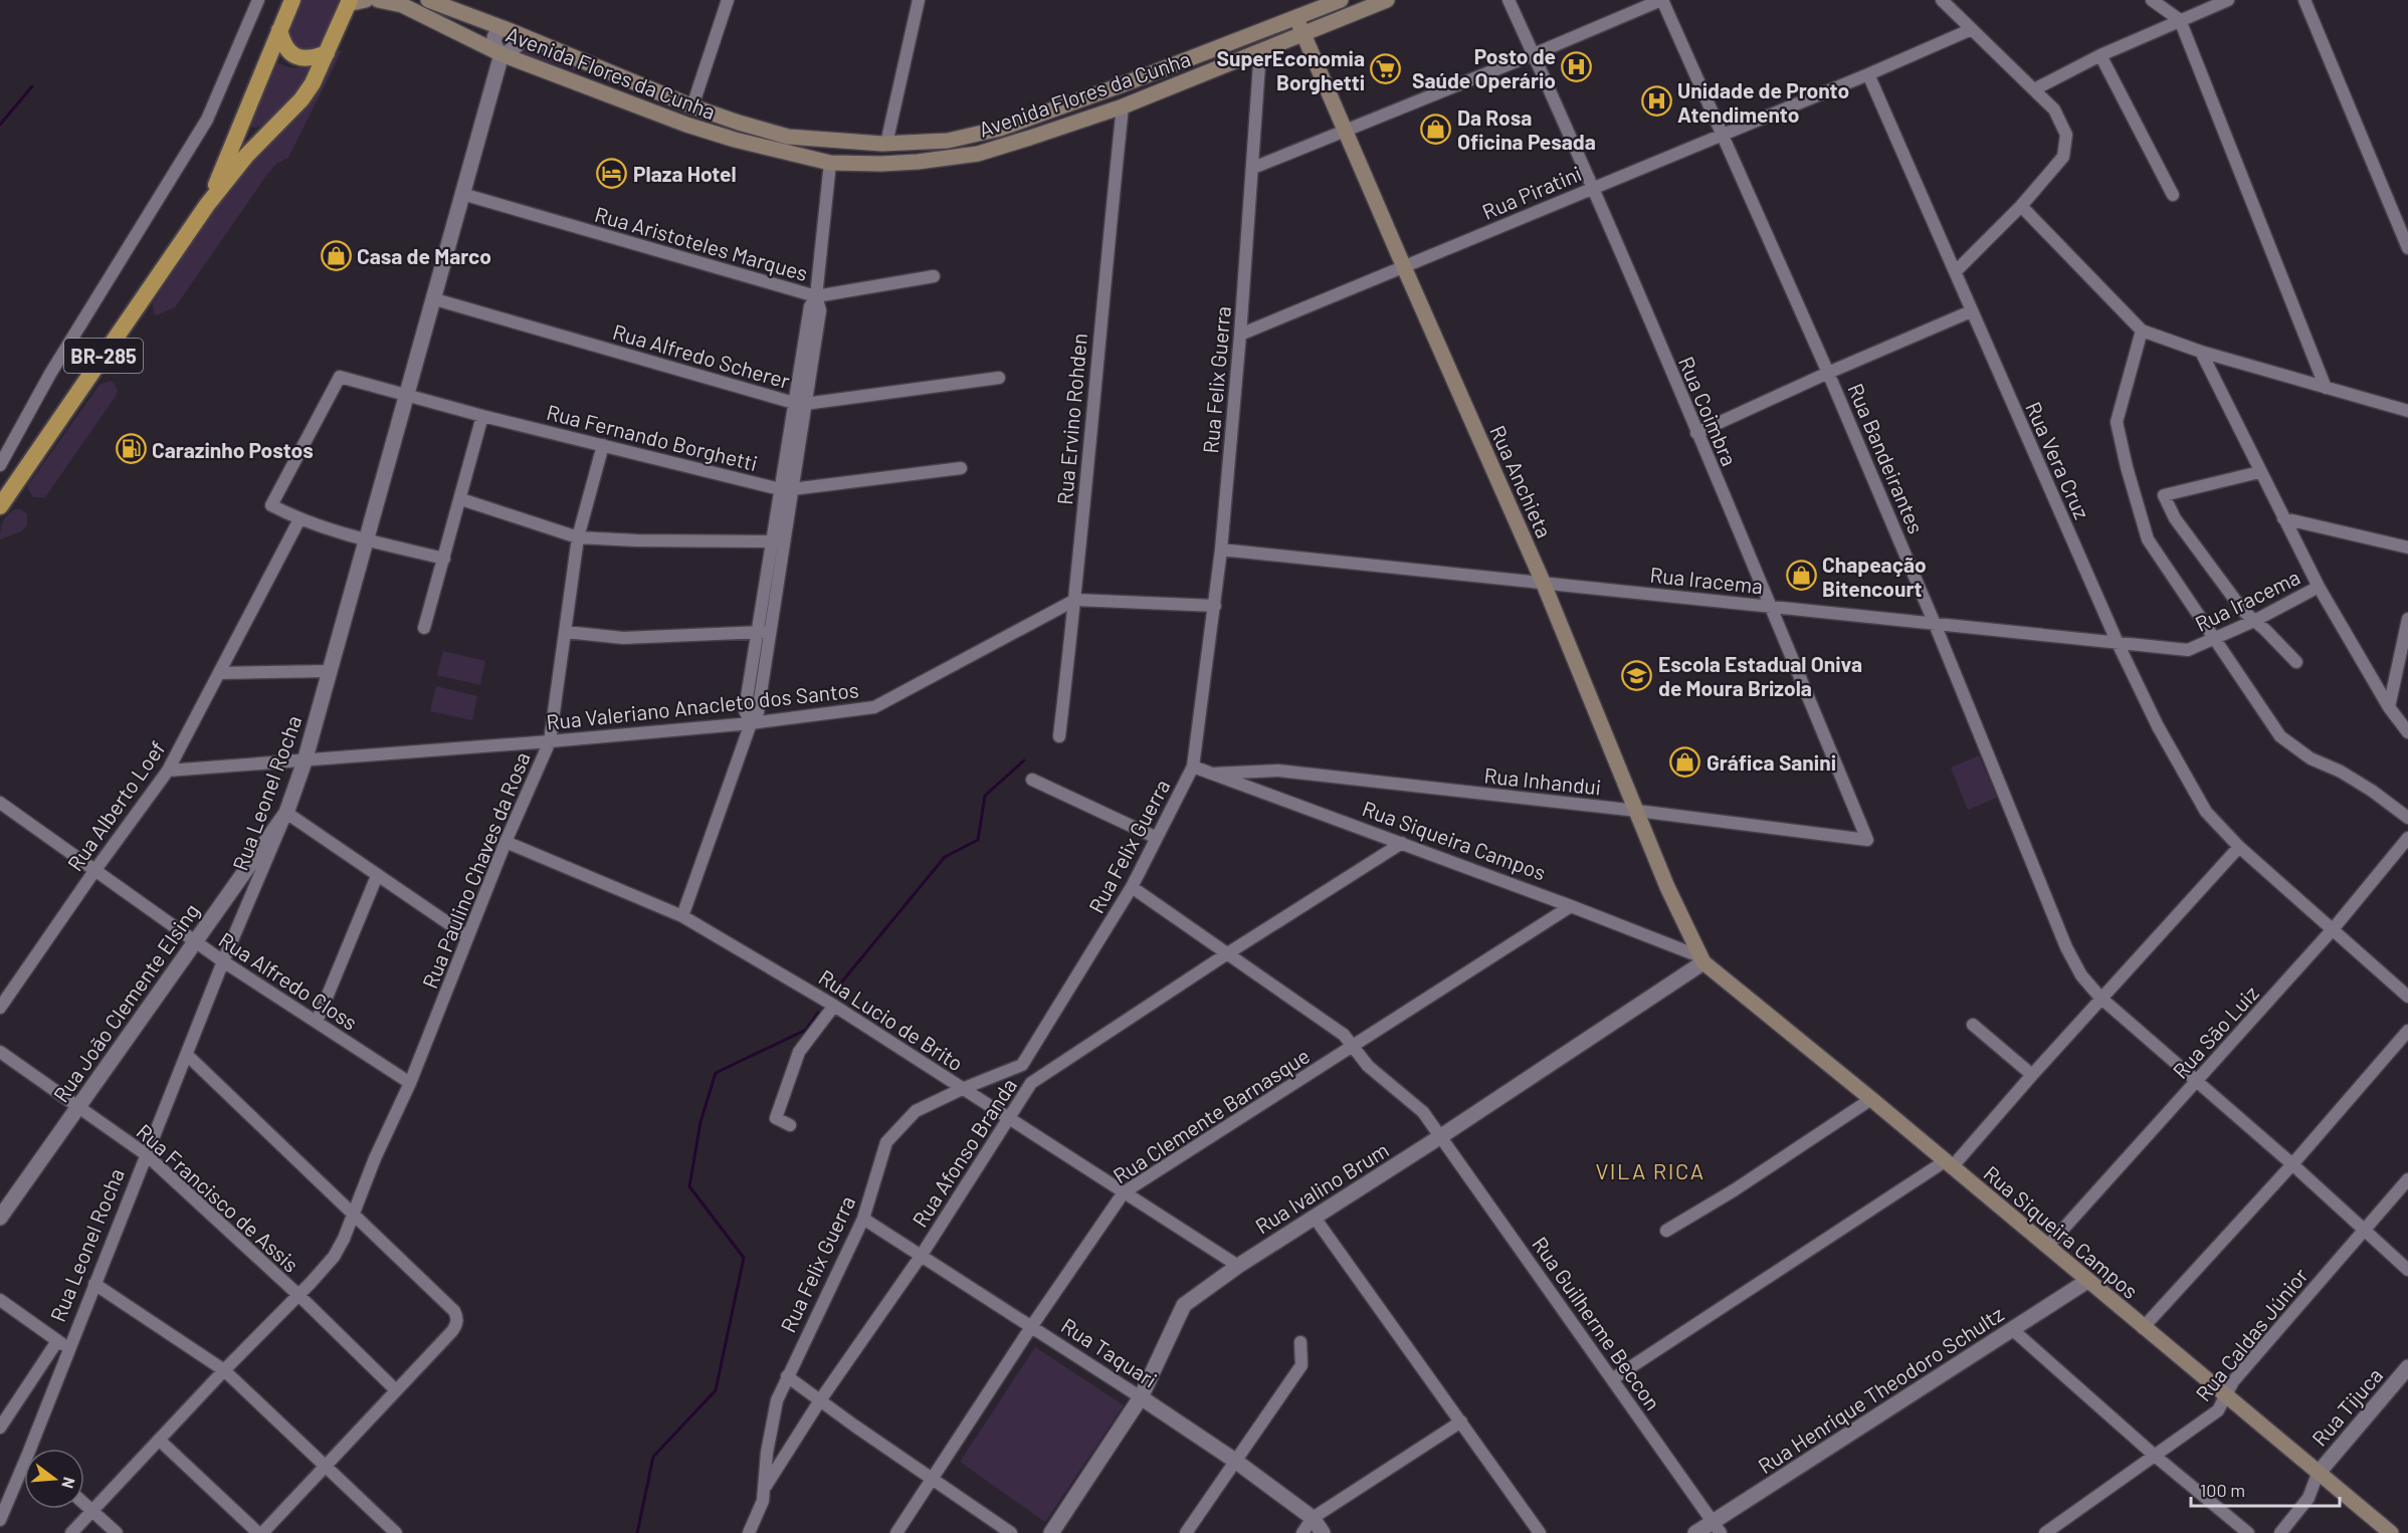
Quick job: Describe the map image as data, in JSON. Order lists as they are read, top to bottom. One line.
{"streets":{"highway":["BR-285"],"main road":["Avenida Flores da Cunha","Rua Anchieta","Rua Siqueira Campos"],"street":["Rua Piratini","Rua Aristoteles Marques","Rua Alfredo Scherer","Rua Felix Guerra","Rua Coimbra","Rua Ervino Rohden","Rua Fernando Borghetti","Rua Bandeirantes","Rua Vera Cruz","Rua Iracema","Rua Valeriano Anacleto dos Santos","Rua Inhandui","Rua Leonel Rocha","Rua Alberto Loef","Rua Paulino Chaves da Rosa","Rua Alfredo Closs","Rua João Clemente Elsing","Rua Lucio de Brito","Rua São Luiz","Rua Clemente Barnasque","Rua Afonso Branda","Rua Ivalino Brum","Rua Francisco de Assis","Rua Guilherme Beccon","Rua Caldas Júnior","Rua Taquari","Rua Henrique Theodoro Schultz","Rua Tijuca"]},"crossings":[["Avenida Flores da Cunha","Rua Felix Guerra"],["Avenida Flores da Cunha","Rua Ervino Rohden"],["Avenida Flores da Cunha","Rua Anchieta"],["Avenida Flores da Cunha","Rua Leonel Rocha"],["Rua Piratini","Rua Felix Guerra"],["Rua Piratini","Rua Coimbra"],["Rua Piratini","Rua Bandeirantes"],["Rua Piratini","Rua Vera Cruz"],["Rua Piratini","Rua Anchieta"],["Rua Aristoteles Marques","Rua Leonel Rocha"],["Rua Alfredo Scherer","Rua Leonel Rocha"],["Rua Felix Guerra","Rua Iracema"],["Rua Felix Guerra","Rua Siqueira Campos"],["Rua Felix Guerra","Rua Lucio de Brito"],["Rua Felix Guerra","Rua Afonso Branda"],["Rua Felix Guerra","Rua Guilherme Beccon"],["Rua Felix Guerra","Rua Taquari"],["Rua Coimbra","Rua Iracema"],["Rua Coimbra","Rua Inhandui"],["Rua Ervino Rohden","Rua Valeriano Anacleto dos Santos"],["Rua Fernando Borghetti","Rua Leonel Rocha"],["Rua Fernando Borghetti","Rua Alberto Loef"],["Rua Fernando Borghetti","Rua Paulino Chaves da Rosa"],["Rua Bandeirantes","Rua Iracema"],["Rua Bandeirantes","Rua São Luiz"],["Rua Bandeirantes","Rua Caldas Júnior"],["Rua Vera Cruz","Rua Iracema"],["Rua Vera Cruz","Rua São Luiz"],["Rua Anchieta","Rua Iracema"],["Rua Anchieta","Rua Inhandui"],["Rua Anchieta","Rua Siqueira Campos"],["Rua Anchieta","Rua Ivalino Brum"],["Rua Valeriano Anacleto dos Santos","Rua Leonel Rocha"],["Rua Valeriano Anacleto dos Santos","Rua Alberto Loef"],["Rua Valeriano Anacleto dos Santos","Rua Paulino Chaves da Rosa"],["Rua Inhandui","Rua Siqueira Campos"],["Rua Leonel Rocha","Rua Alfredo Closs"],["Rua Leonel Rocha","Rua João Clemente Elsing"],["Rua Leonel Rocha","Rua Francisco de Assis"],["Rua Alberto Loef","Rua Alfredo Closs"],["Rua Siqueira Campos","Rua São Luiz"],["Rua Siqueira Campos","Rua Clemente Barnasque"],["Rua Siqueira Campos","Rua Afonso Branda"],["Rua Siqueira Campos","Rua Ivalino Brum"],["Rua Siqueira Campos","Rua Caldas Júnior"],["Rua Siqueira Campos","Rua Henrique Theodoro Schultz"],["Rua Siqueira Campos","Rua Tijuca"],["Rua Paulino Chaves da Rosa","Rua Alfredo Closs"],["Rua Paulino Chaves da Rosa","Rua Lucio de Brito"],["Rua Paulino Chaves da Rosa","Rua Francisco de Assis"],["Rua Alfredo Closs","Rua João Clemente Elsing"],["Rua João Clemente Elsing","Rua Francisco de Assis"],["Rua Lucio de Brito","Rua Clemente Barnasque"],["Rua Lucio de Brito","Rua Afonso Branda"],["Rua Lucio de Brito","Rua Ivalino Brum"],["Rua Clemente Barnasque","Rua Guilherme Beccon"],["Rua Clemente Barnasque","Rua Taquari"],["Rua Afonso Branda","Rua Guilherme Beccon"],["Rua Afonso Branda","Rua Taquari"],["Rua Ivalino Brum","Rua Guilherme Beccon"],["Rua Ivalino Brum","Rua Taquari"],["Rua Guilherme Beccon","Rua Henrique Theodoro Schultz"]],"districts":["VILA RICA"],"places":{"hospital":["Posto de Saúde Operário","Unidade de Pronto Atendimento"],"supermarket":["SuperEconomia Borghetti"],"shop":["Da Rosa Oficina Pesada","Casa de Marco","Chapeação Bitencourt","Gráfica Sanini"],"hotel":["Plaza Hotel"],"fuel station":["Carazinho Postos"],"school or university":["Escola Estadual Oniva de Moura Brizola"]},"scale_bar":"100 m","north":"right"}
